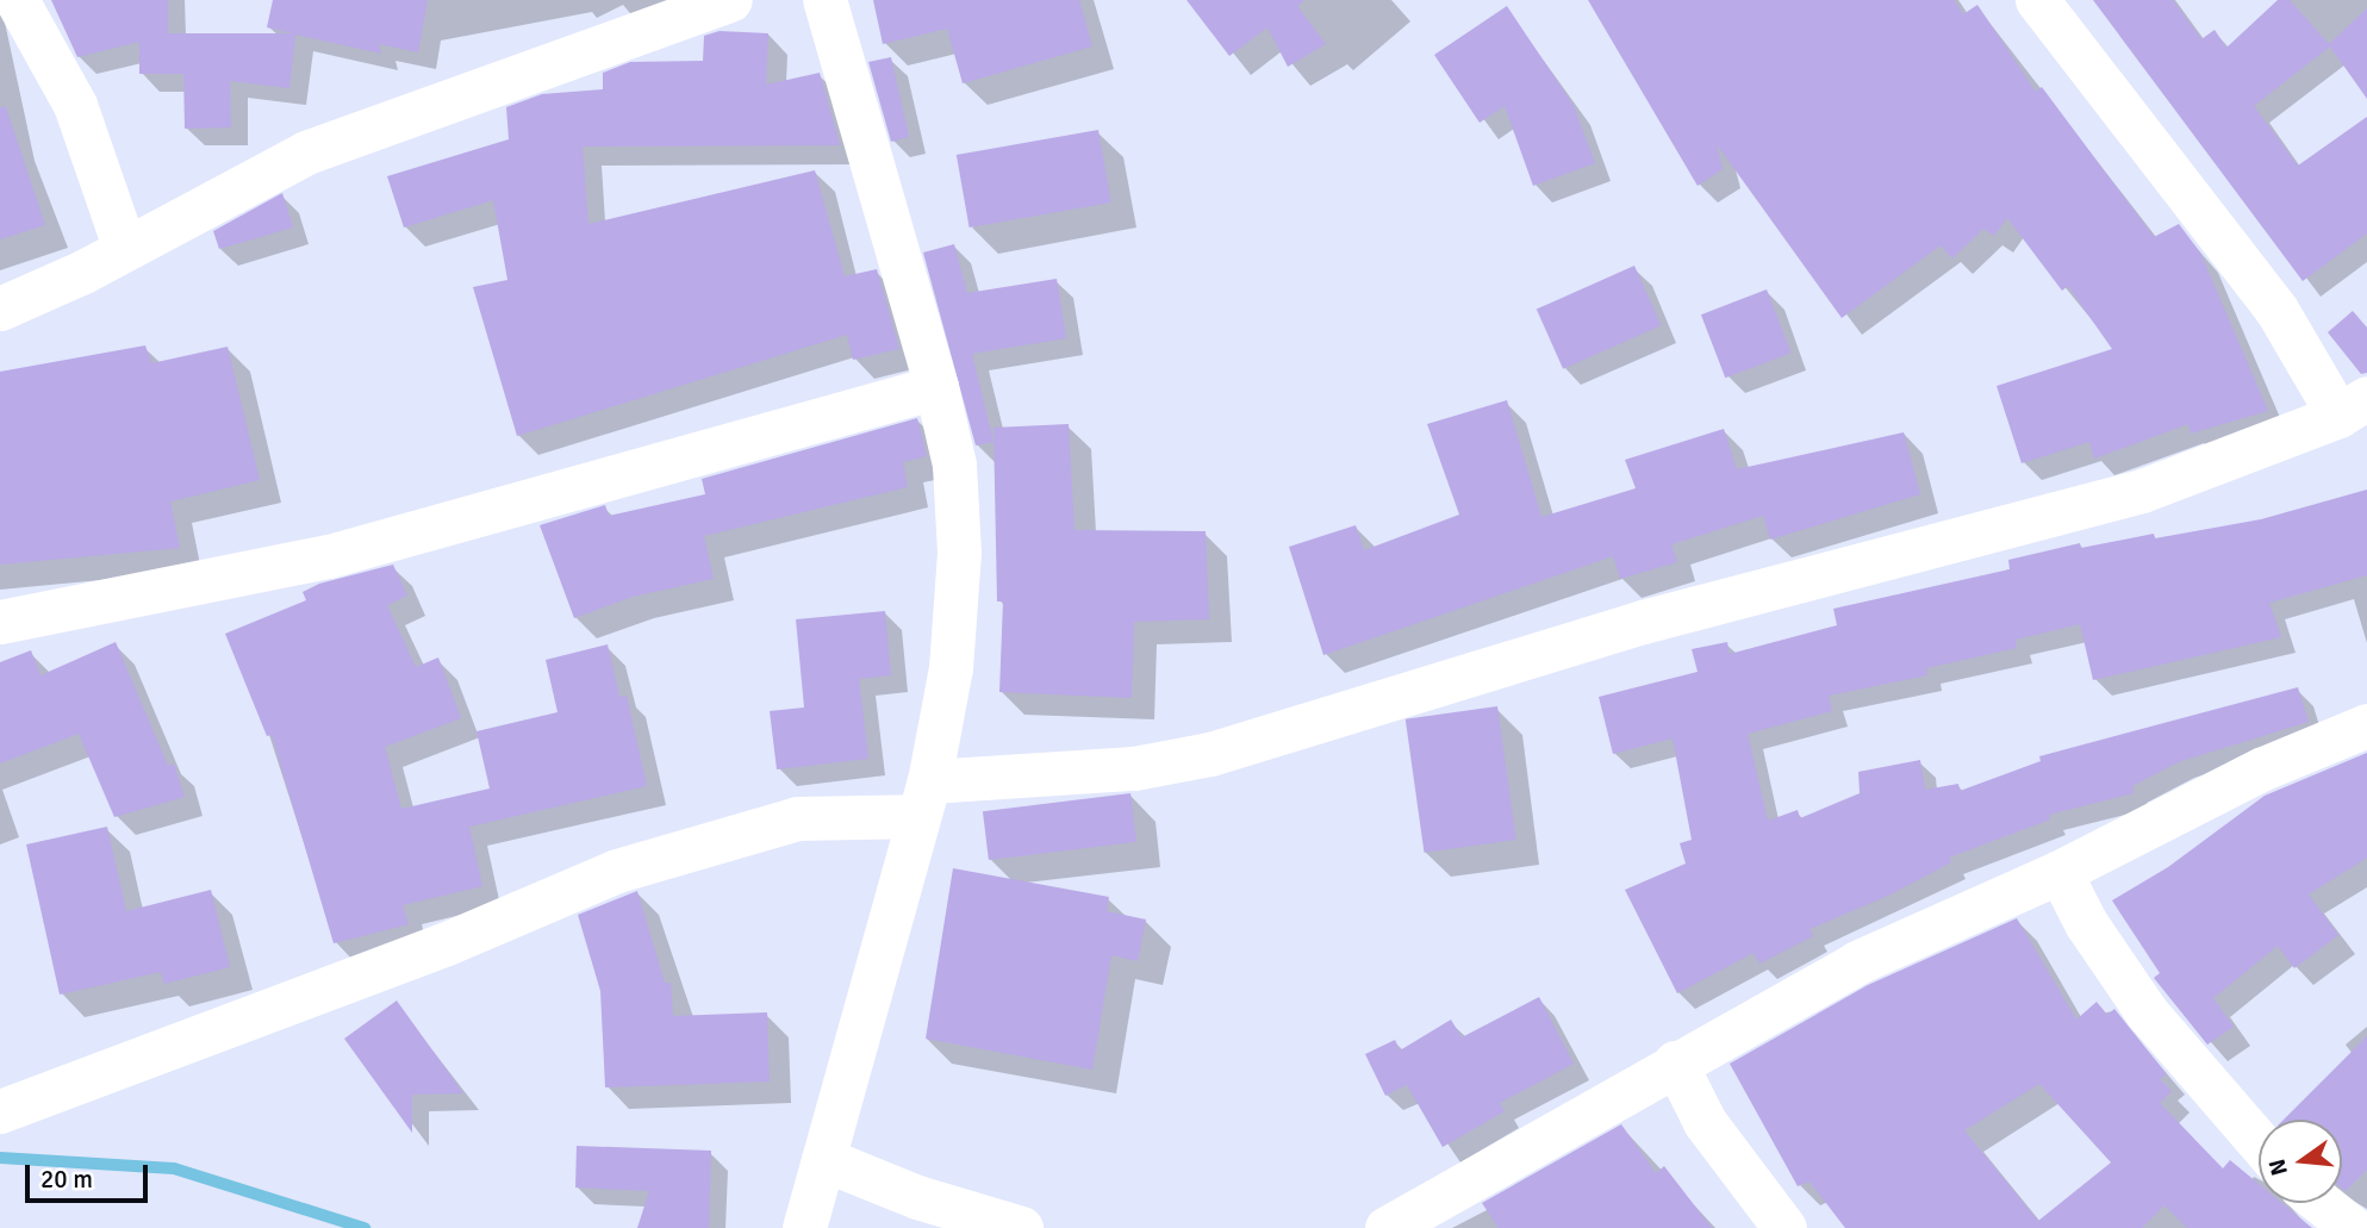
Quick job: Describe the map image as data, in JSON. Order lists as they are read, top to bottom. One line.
{"scale_bar":"20 m","north":"left"}
